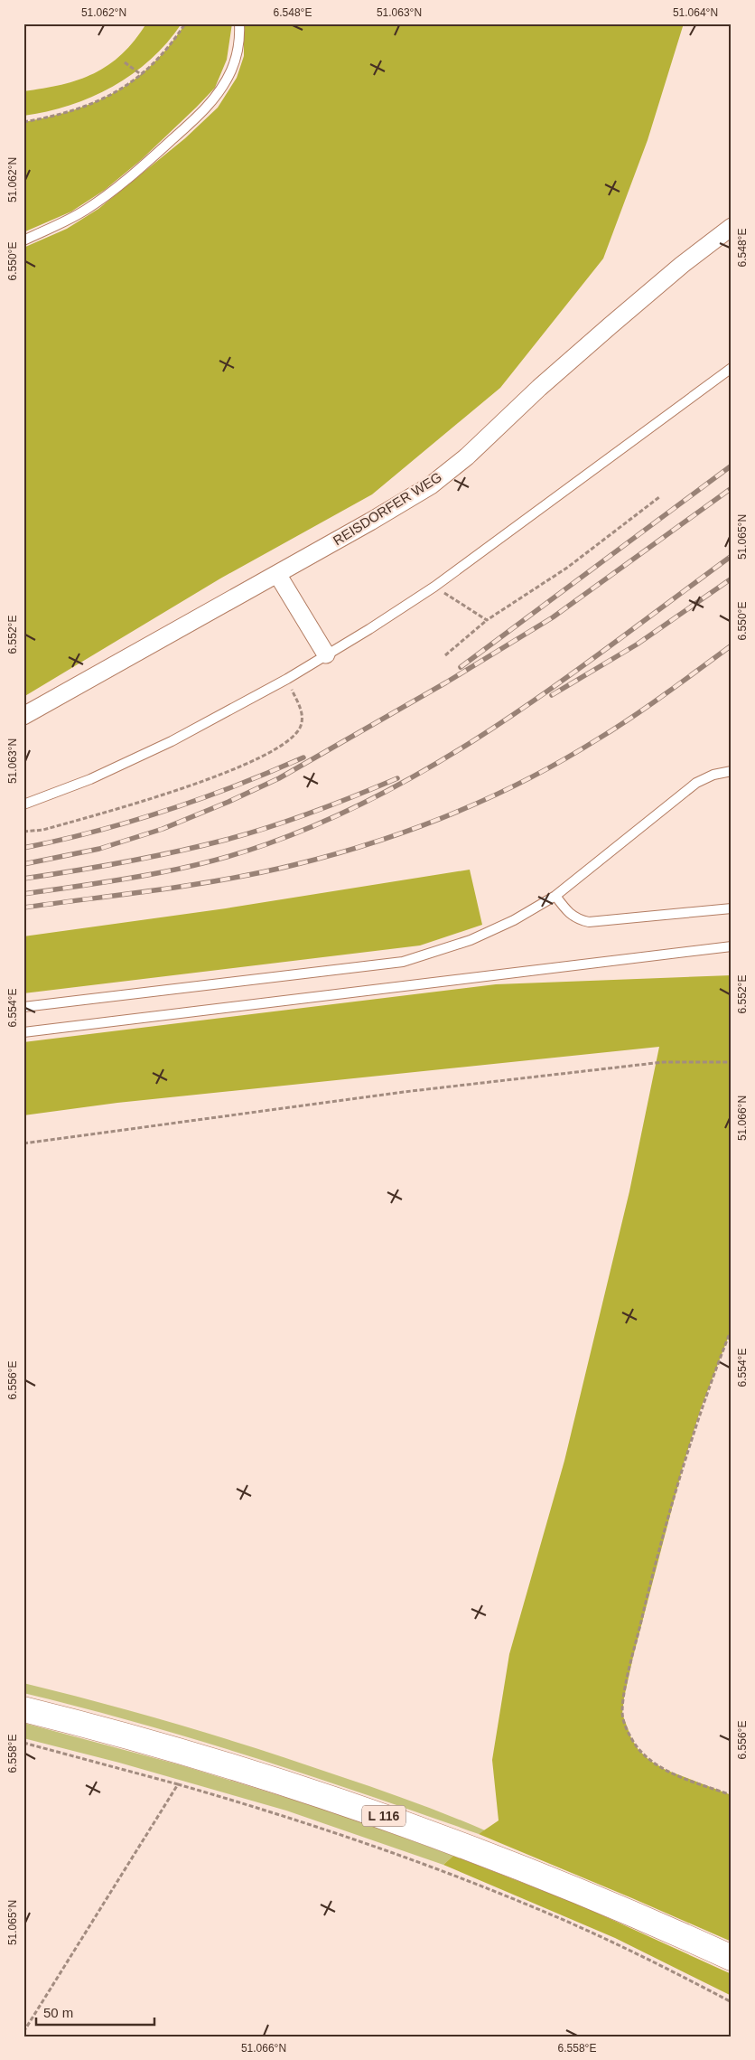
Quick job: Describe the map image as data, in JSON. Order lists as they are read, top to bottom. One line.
{"streets":{"main road":["L 116"],"street":["REISDORFER WEG"]},"scale_bar":"50 m","coordinates":["51.062°N","6.548°E","51.063°N","51.064°N","6.550°E","51.065°N","6.552°E","6.554°E","51.066°N","6.556°E","6.558°E"]}
